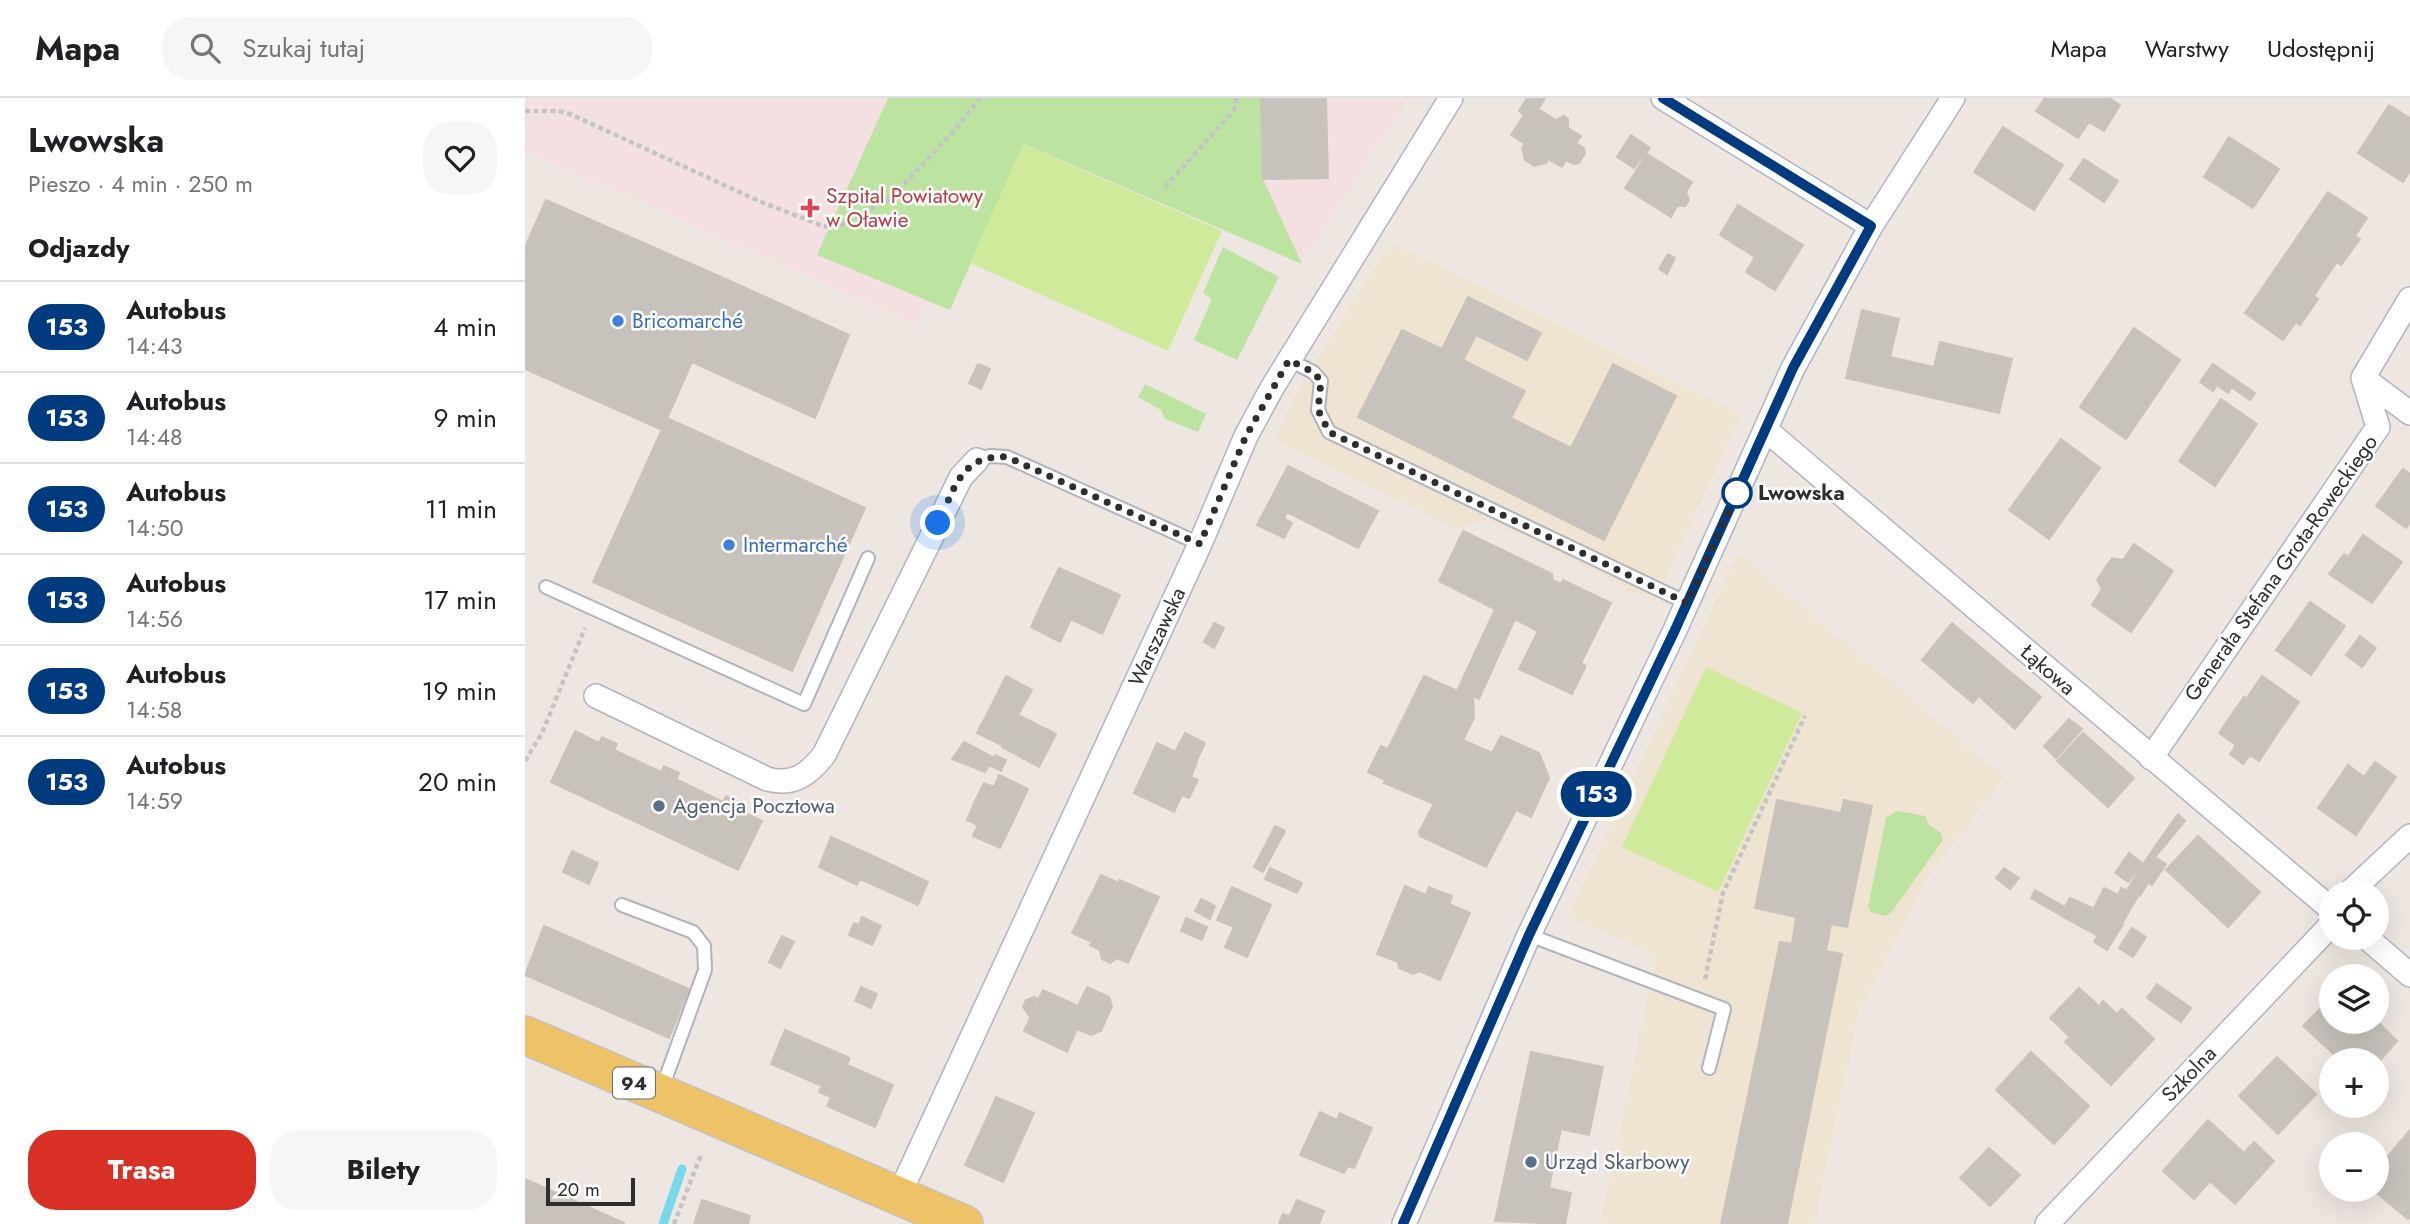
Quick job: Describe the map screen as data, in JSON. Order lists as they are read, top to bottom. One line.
{"streets":{"main road":["94"],"street":["Generała Stefana Grota-Roweckiego","Warszawska","Łąkowa","Szkolna"]},"crossings":[["Generała Stefana Grota-Roweckiego","Łąkowa"],["Warszawska","94"]],"places":{"health":["Szpital Powiatowy w Oławie"],"other":["Bricomarché","Lwowska","Intermarché","Agencja Pocztowa","Urząd Skarbowy"]},"lines":["bus line 153"],"scale_bar":"20 m","page":{"header":"Mapa","search":"Szukaj tutaj","nav":["Mapa","Warstwy","Udostępnij"],"heading":[["Lwowska","Pieszo · 4 min · 250 m"],"Odjazdy"],"on_map":"153","list":[{"mark":"153","name":"Autobus","note":"14:43","value":"4 min"},{"mark":"153","name":"Autobus","note":"14:48","value":"9 min"},{"mark":"153","name":"Autobus","note":"14:50","value":"11 min"},{"mark":"153","name":"Autobus","note":"14:56","value":"17 min"},{"mark":"153","name":"Autobus","note":"14:58","value":"19 min"},{"mark":"153","name":"Autobus","note":"14:59","value":"20 min"}],"map_buttons":["+","−"],"buttons":["Trasa","Bilety"],"scale":"20 m"}}
